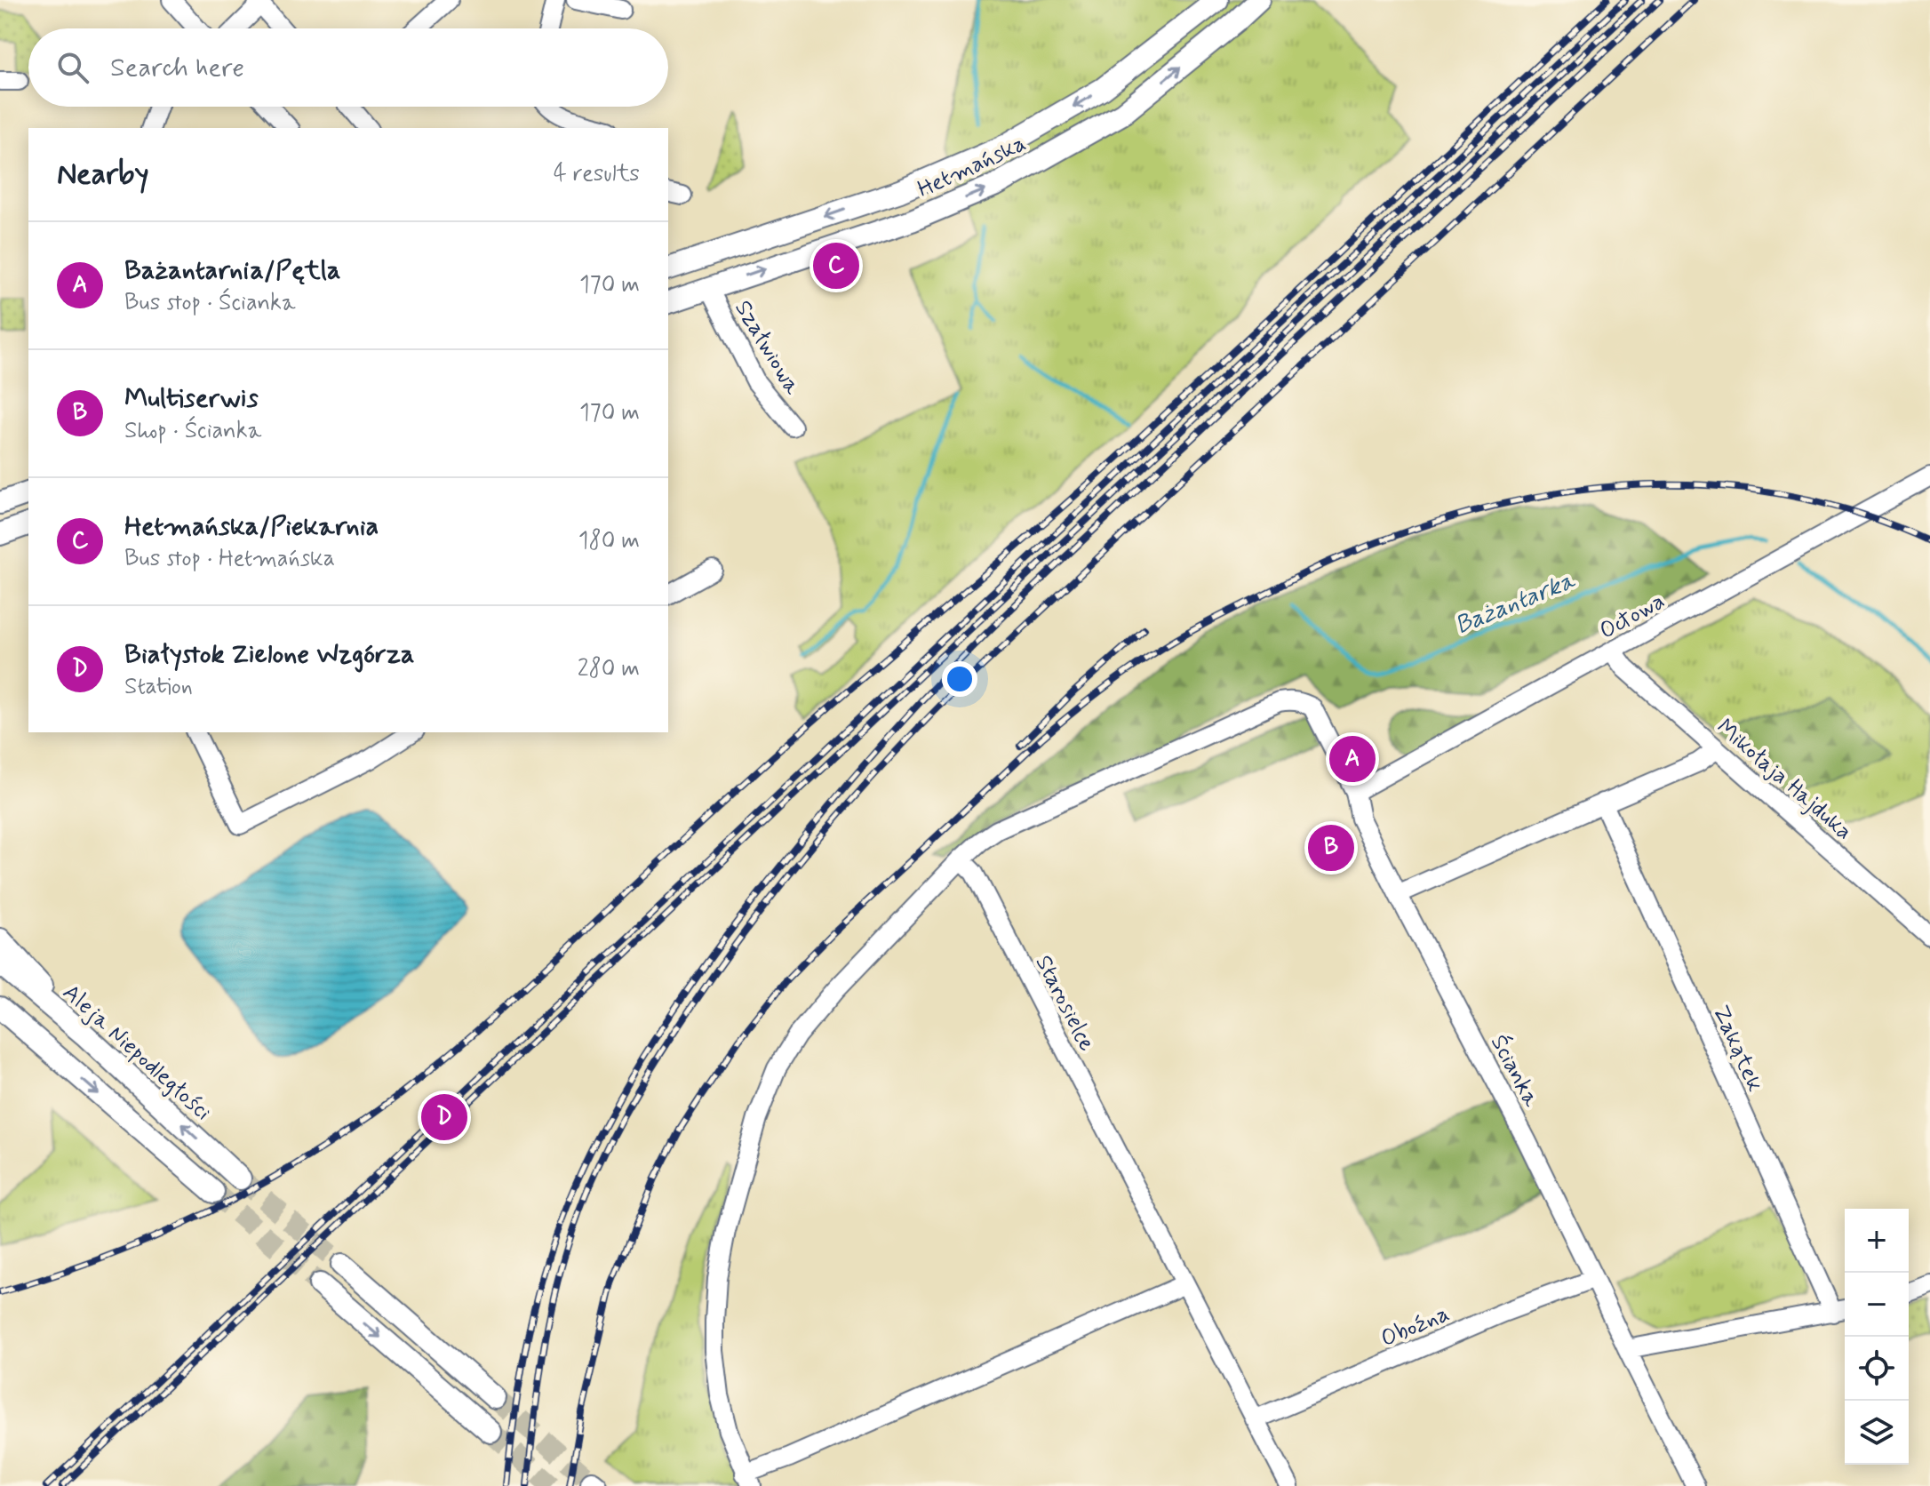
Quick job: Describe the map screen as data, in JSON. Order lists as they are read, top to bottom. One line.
{"streets":{"main road":["Hetmańska","Aleja Niepodległości"],"street":["Szałwiowa","Octowa","Mikołaja Hajduka","Starosielce","Zakątek","Ścianka","Oboźna"]},"crossings":[["Hetmańska","Szałwiowa"],["Octowa","Mikołaja Hajduka"],["Octowa","Ścianka"],["Starosielce","Ścianka"],["Starosielce","Oboźna"],["Ścianka","Oboźna"]],"water":["Bażantarka"],"page":{"search":"Search here","heading":["Nearby","4 results"],"list":[{"mark":"A","name":"Bażantarnia/Pętla","note":"Bus stop · Ścianka","value":"170 m"},{"mark":"B","name":"Multiserwis","note":"Shop · Ścianka","value":"170 m"},{"mark":"C","name":"Hetmańska/Piekarnia","note":"Bus stop · Hetmańska","value":"180 m"},{"mark":"D","name":"Białystok Zielone Wzgórza","note":"Station","value":"280 m"}],"pins":["C","A","B","D"],"map_buttons":["+","−"]}}
